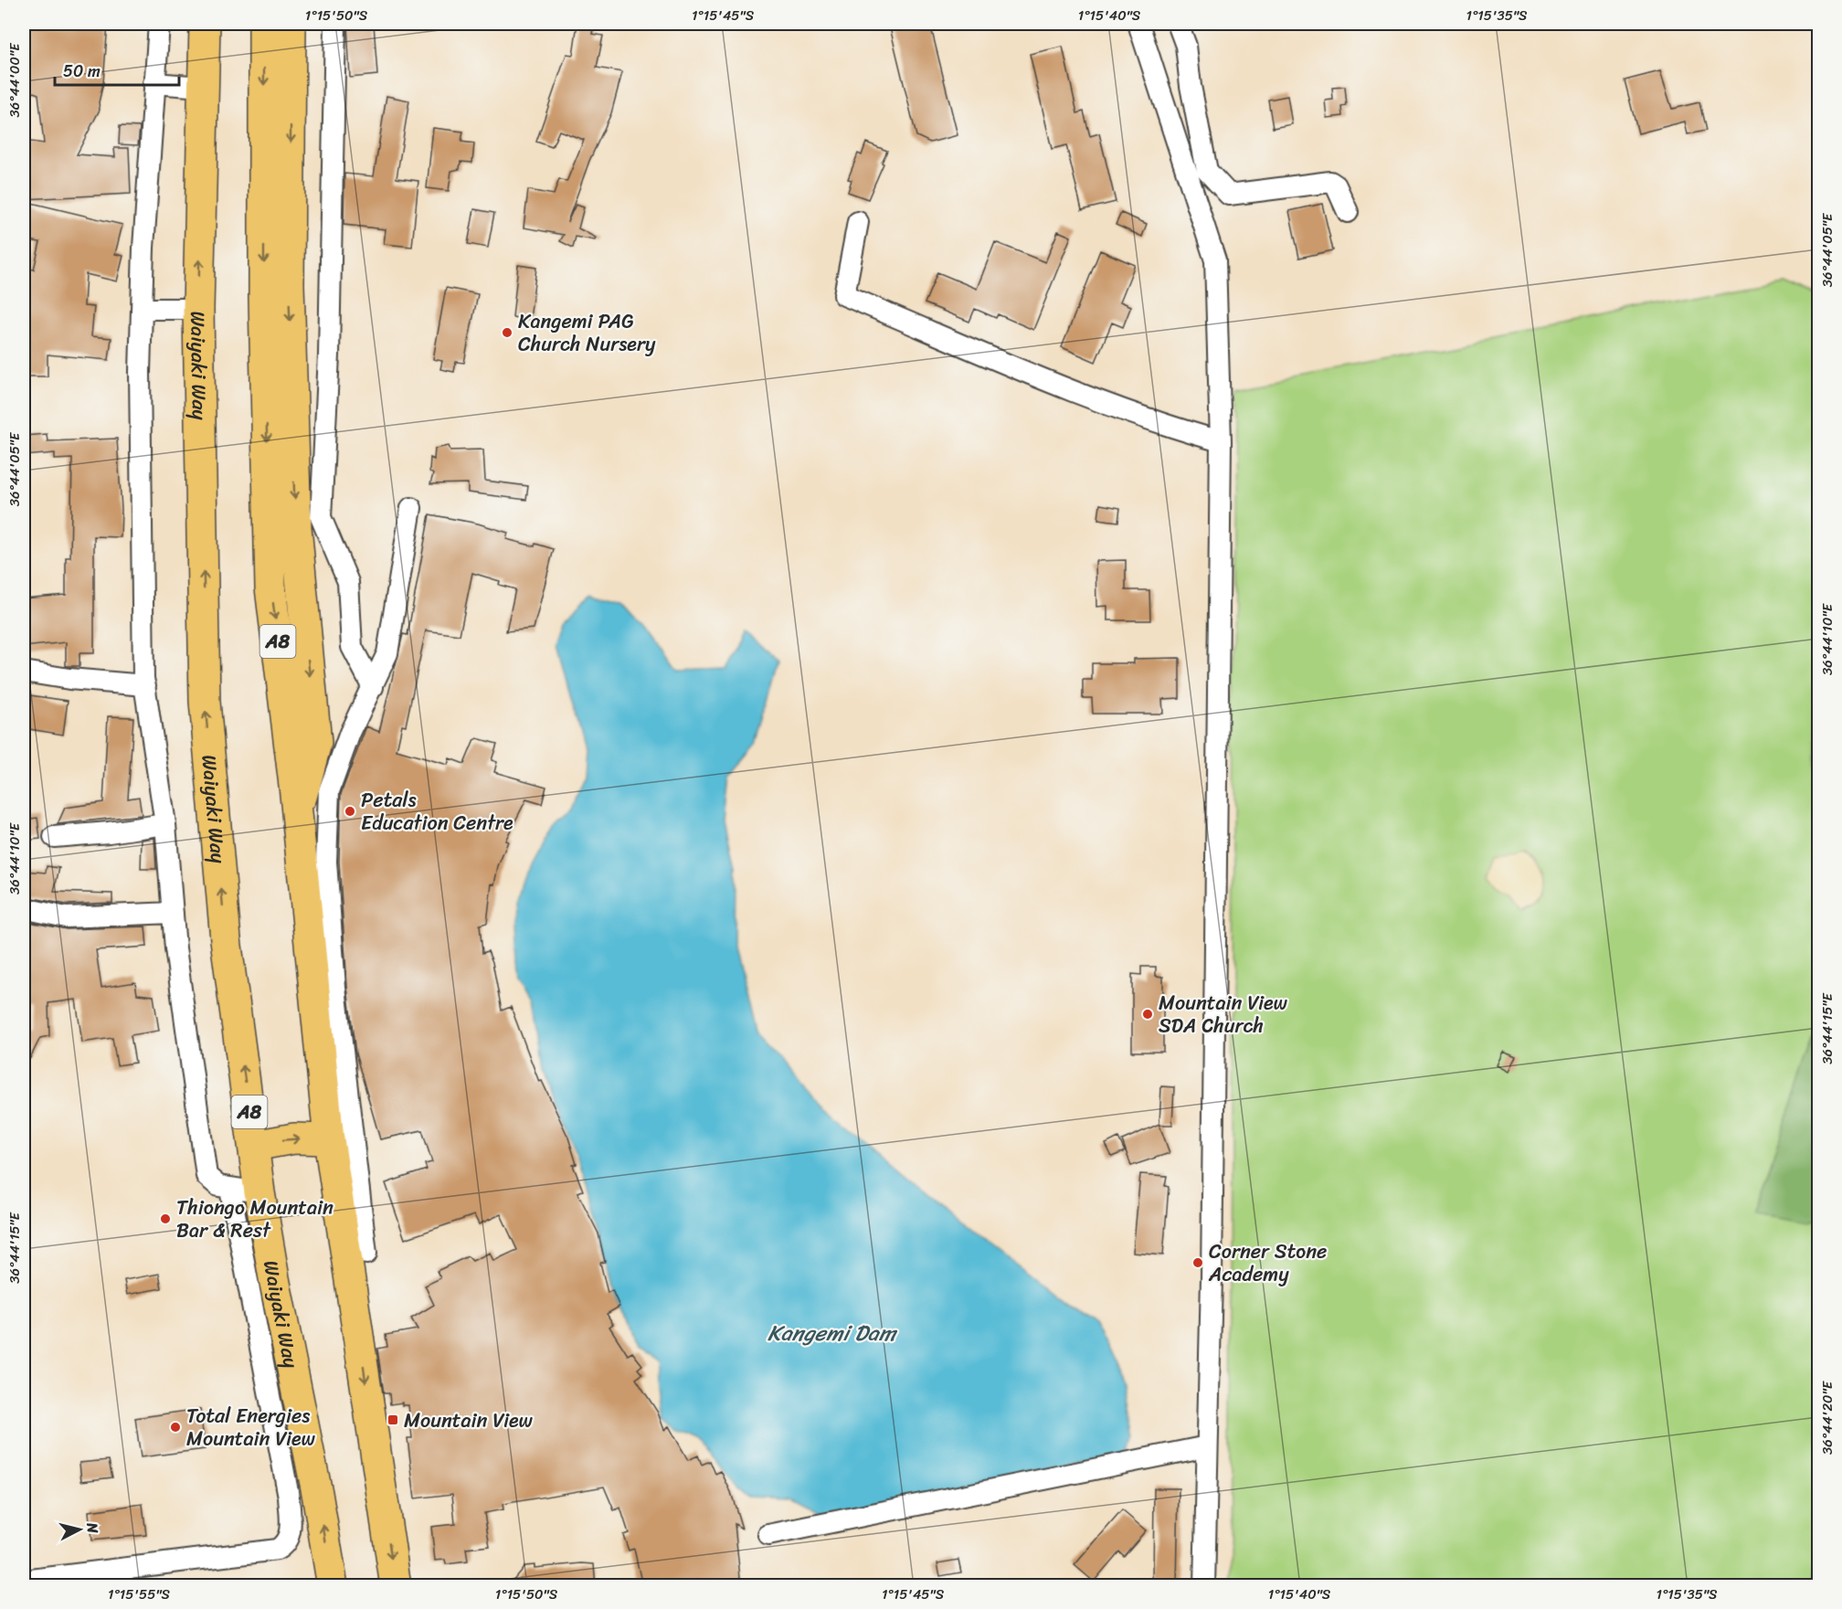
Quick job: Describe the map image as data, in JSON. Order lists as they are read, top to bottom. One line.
{"streets":{"highway":["Waiyaki Way","A8"]},"water":["Kangemi Dam"],"places":{"other":["Kangemi PAG Church Nursery","Petals Education Centre","Mountain View SDA Church","Thiongo Mountain Bar & Rest","Corner Stone Academy","Total Energies Mountain View"],"transit":["Mountain View"]},"scale_bar":"50 m","north":"right","coordinates":["1°15'50\"S","1°15'45\"S","1°15'40\"S","1°15'35\"S","36°44'00\"E","36°44'05\"E","36°44'10\"E","36°44'15\"E","36°44'20\"E","1°15'55\"S"]}
